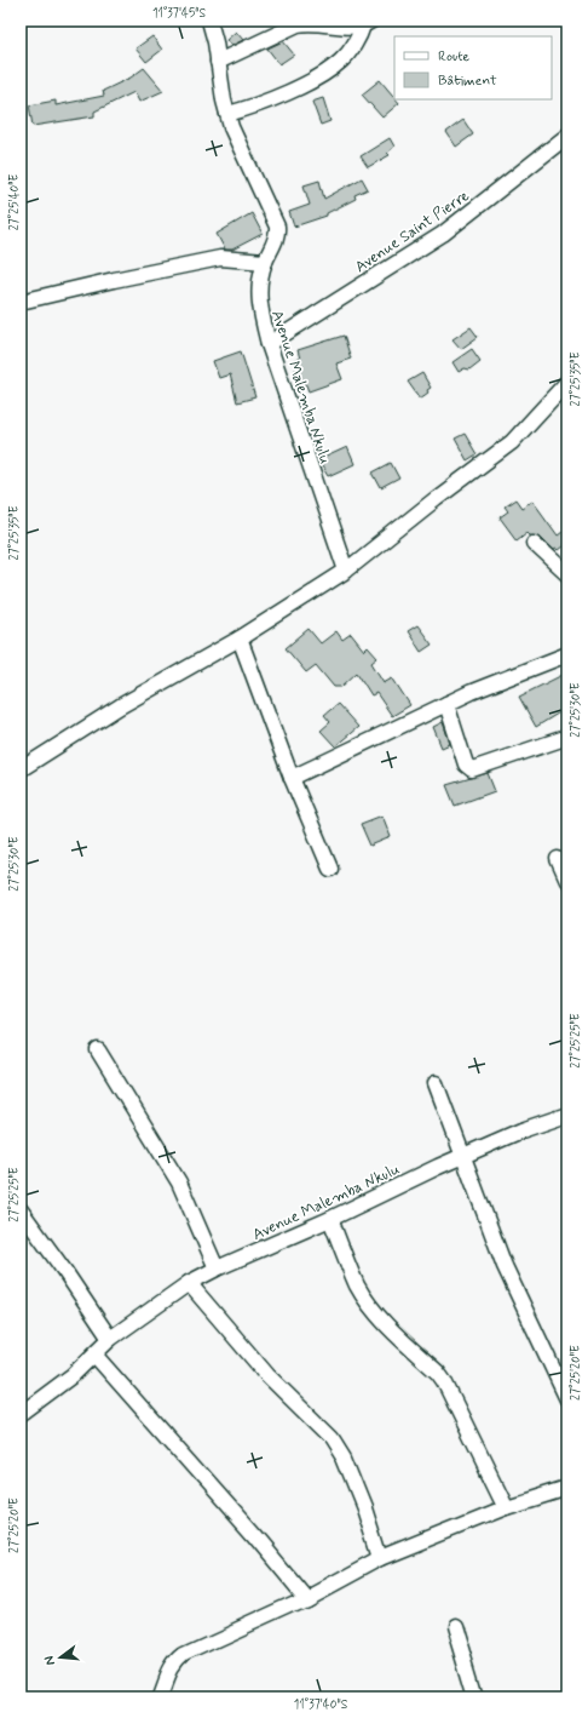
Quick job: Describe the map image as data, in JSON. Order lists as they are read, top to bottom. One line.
{"streets":{"street":["Avenue Saint Pierre","Avenue Malemba Nkulu"]},"crossings":[["Avenue Saint Pierre","Avenue Malemba Nkulu"]],"legend":["Route","Bâtiment"],"north":"left","coordinates":["11°37'45\"S","27°25'40\"E","27°25'35\"E","27°25'30\"E","27°25'25\"E","27°25'20\"E","11°37'40\"S"]}
